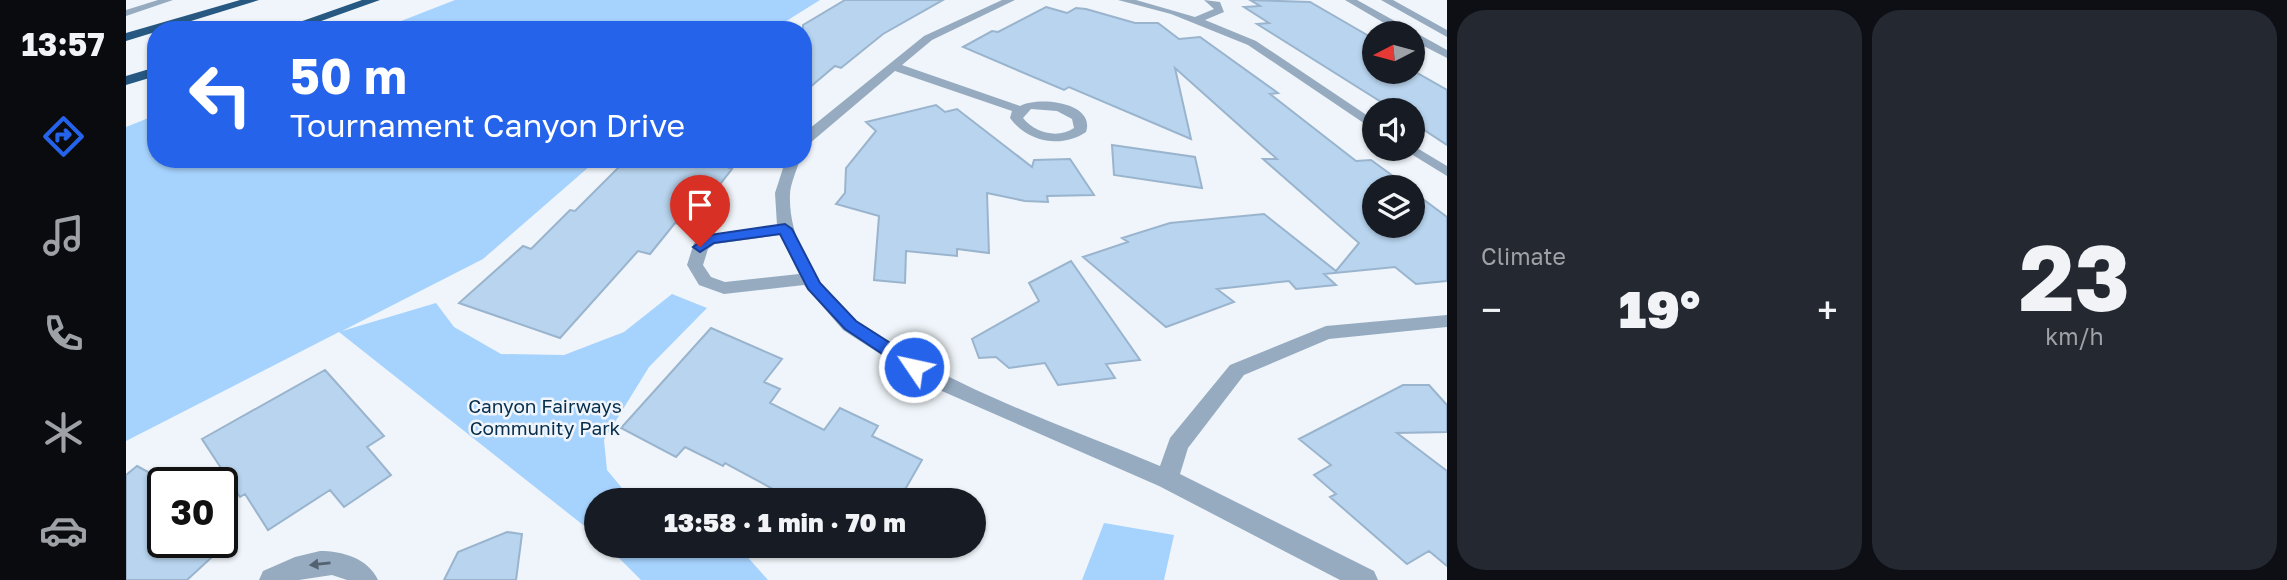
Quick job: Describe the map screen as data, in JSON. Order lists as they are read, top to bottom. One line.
{"parks":["Canyon Fairways Community Park"],"north":"left","page":{"tabs":"13:57","tile":["Climate",["23","km/h"]],"turn":["50 m","Tournament Canyon Drive"],"heat":["−","19°","+"],"limit":"30","trip":"13:58 · 1 min · 70 m"}}
